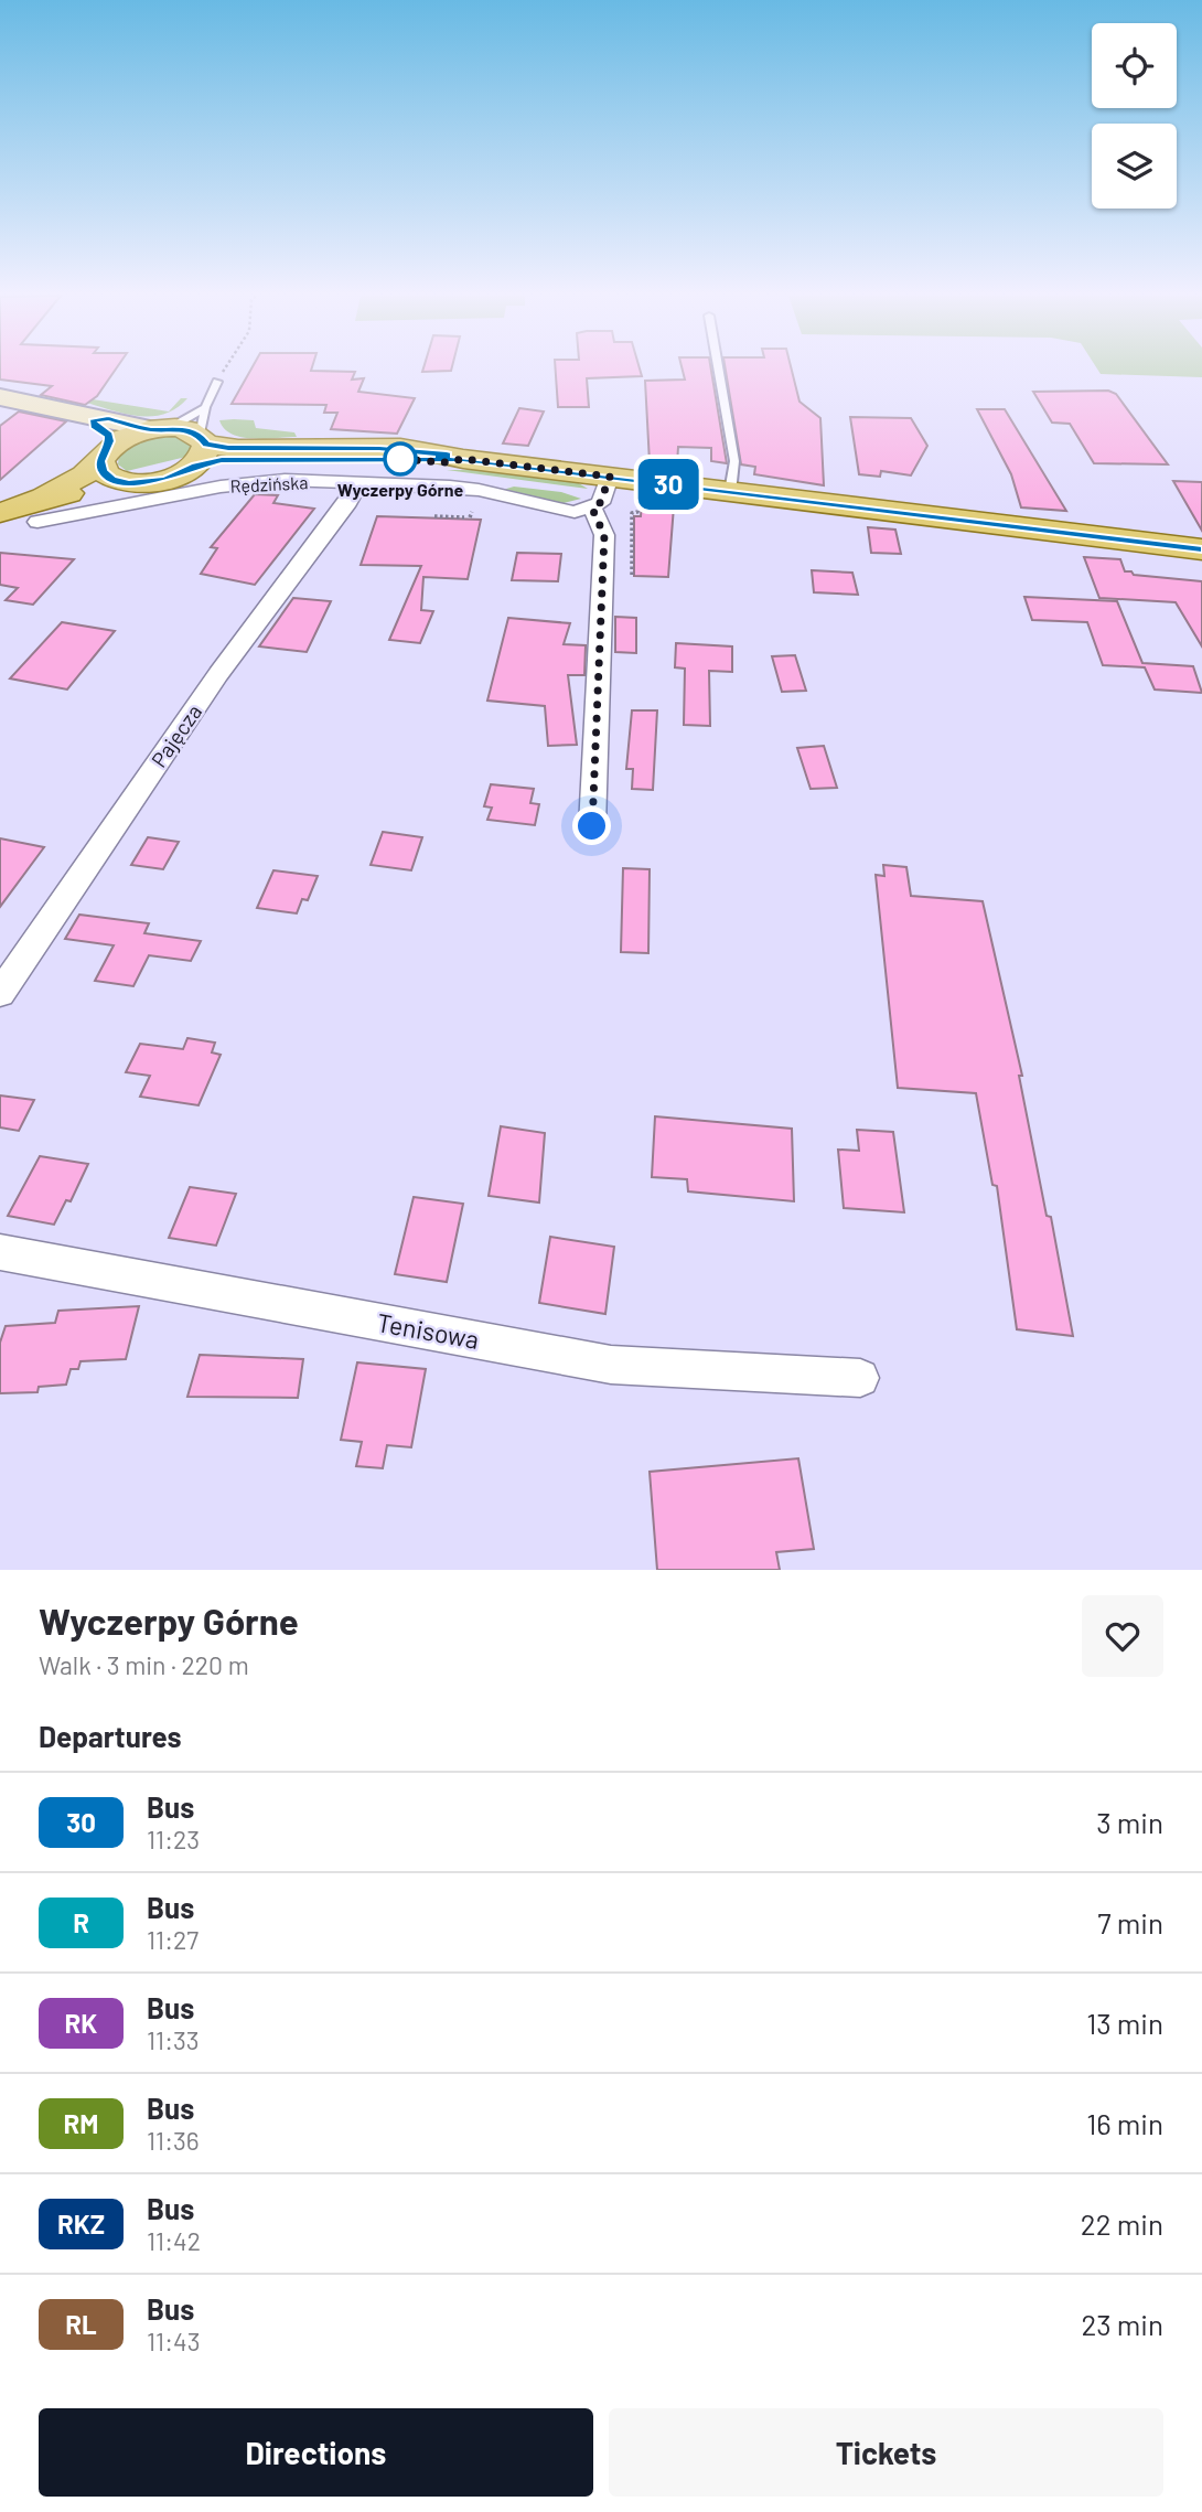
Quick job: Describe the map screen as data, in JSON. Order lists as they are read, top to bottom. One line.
{"streets":{"main road":["Rędzińska"],"street":["Pajęcza","Tenisowa"]},"crossings":[["Rędzińska","Pajęcza"]],"places":["Wyczerpy Górne"],"lines":["bus line 30"],"page":{"on_map":"30","heading":[["Wyczerpy Górne","Walk · 3 min · 220 m"],"Departures"],"list":[{"mark":"30","name":"Bus","note":"11:23","value":"3 min"},{"mark":"R","name":"Bus","note":"11:27","value":"7 min"},{"mark":"RK","name":"Bus","note":"11:33","value":"13 min"},{"mark":"RM","name":"Bus","note":"11:36","value":"16 min"},{"mark":"RKZ","name":"Bus","note":"11:42","value":"22 min"},{"mark":"RL","name":"Bus","note":"11:43","value":"23 min"}],"buttons":["Directions","Tickets"]}}
